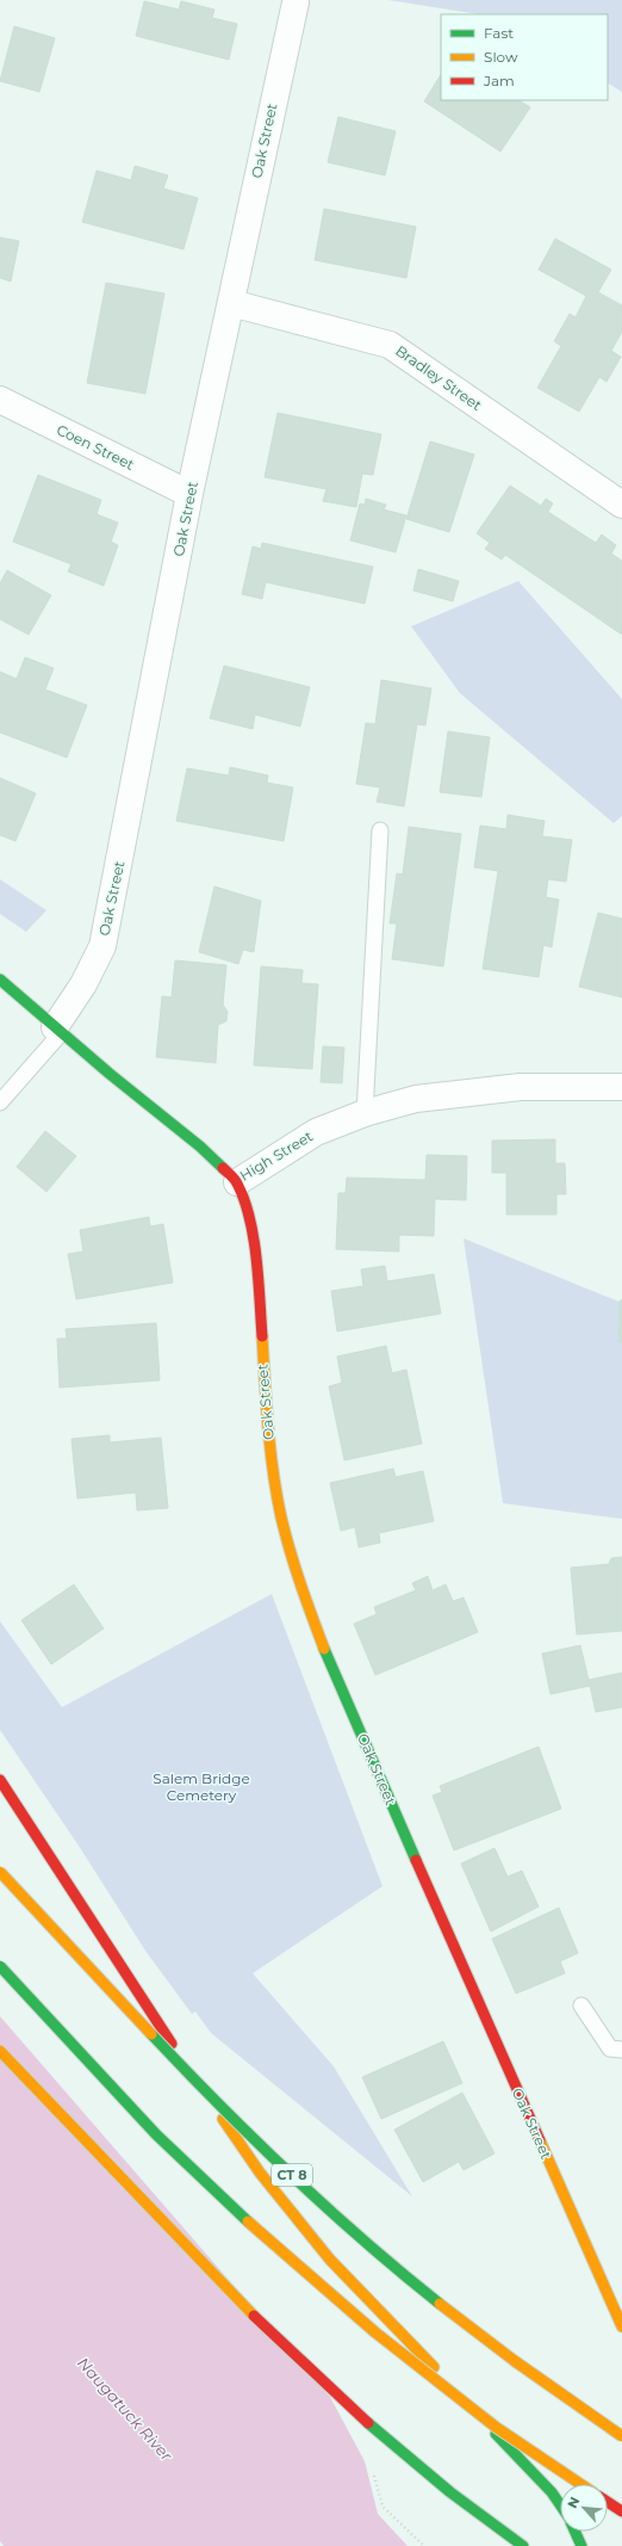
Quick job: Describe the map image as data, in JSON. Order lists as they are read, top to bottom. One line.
{"streets":{"main road":["Oak Street","High Street","CT 8"],"street":["Bradley Street","Coen Street"]},"crossings":[["Oak Street","Bradley Street"],["Oak Street","Coen Street"],["Oak Street","High Street"]],"water":["Naugatuck River"],"parks":["Salem Bridge Cemetery"],"legend":["Fast","Slow","Jam"],"north":"top left"}
